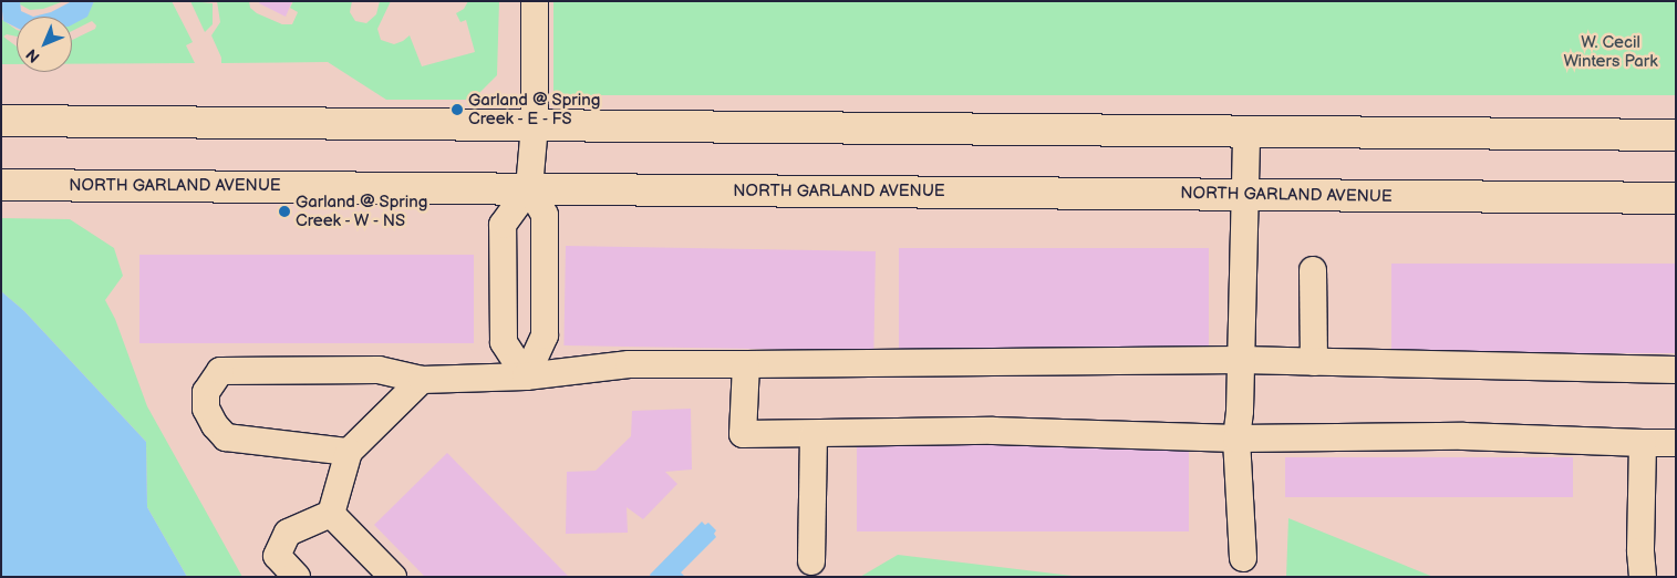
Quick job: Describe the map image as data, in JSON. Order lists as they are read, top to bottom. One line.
{"streets":{"main road":["NORTH GARLAND AVENUE"]},"parks":["W. Cecil Winters Park"],"places":["Garland @ Spring Creek - E - FS","Garland @ Spring Creek - W - NS"],"north":"bottom left"}
